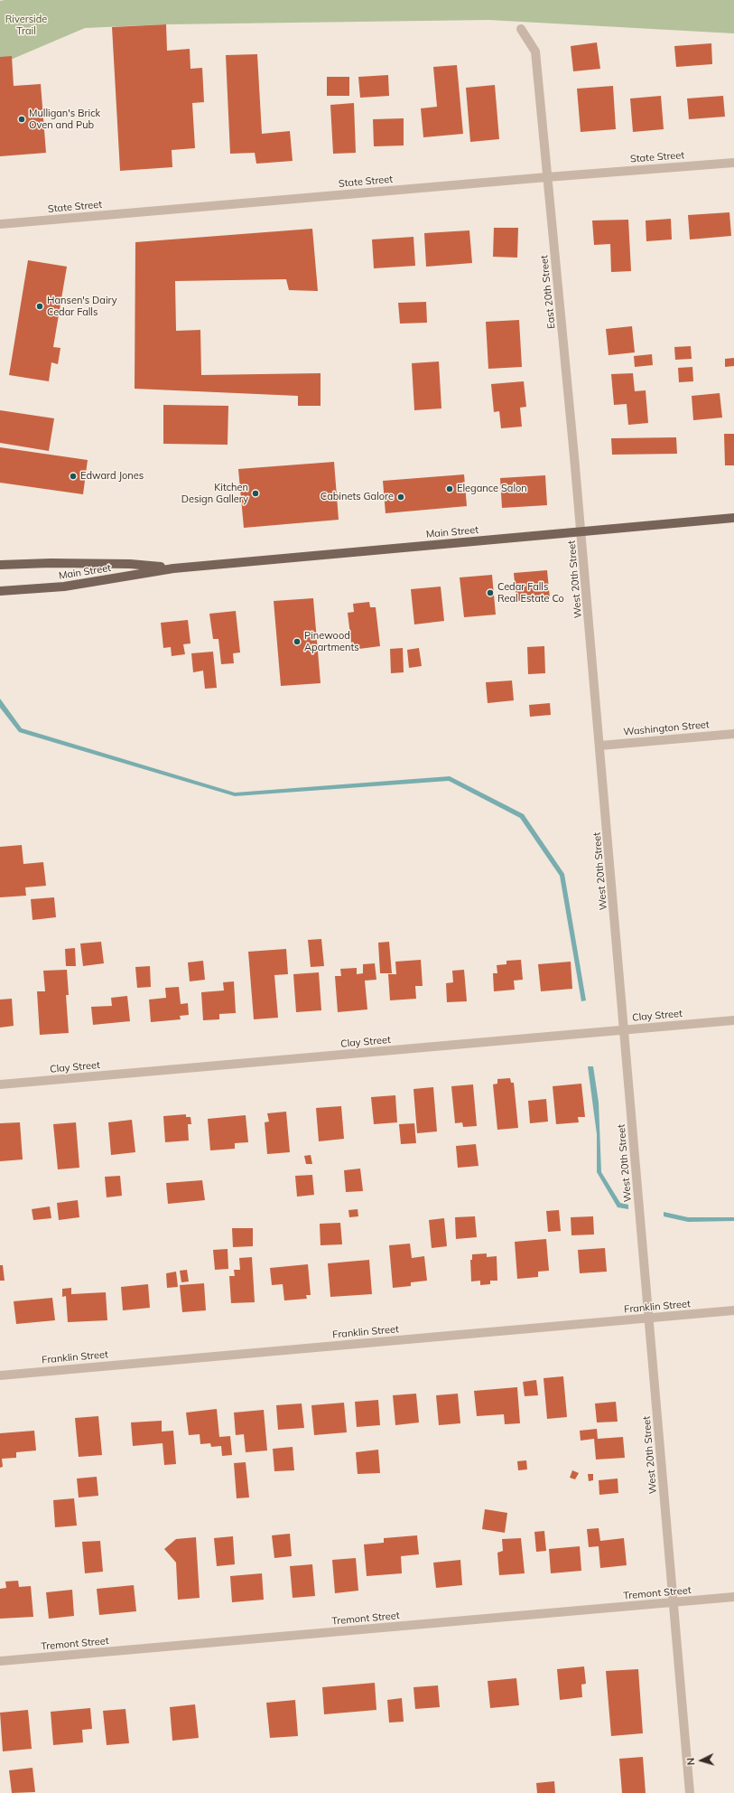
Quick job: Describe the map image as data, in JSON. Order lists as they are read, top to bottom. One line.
{"streets":{"main road":["Main Street"],"street":["State Street","East 20th Street","West 20th Street","Washington Street","Clay Street","Franklin Street","Tremont Street"]},"crossings":[["State Street","East 20th Street"],["East 20th Street","Main Street"],["East 20th Street","West 20th Street"],["Main Street","West 20th Street"],["West 20th Street","Washington Street"],["West 20th Street","Clay Street"],["West 20th Street","Franklin Street"],["West 20th Street","Tremont Street"]],"parks":["Riverside Trail"],"places":["Mulligan's Brick Oven and Pub","Hansen's Dairy Cedar Falls","Edward Jones","Elegance Salon","Kitchen Design Gallery","Cabinets Galore","Cedar Falls Real Estate Co","Pinewood Apartments"],"north":"left"}
